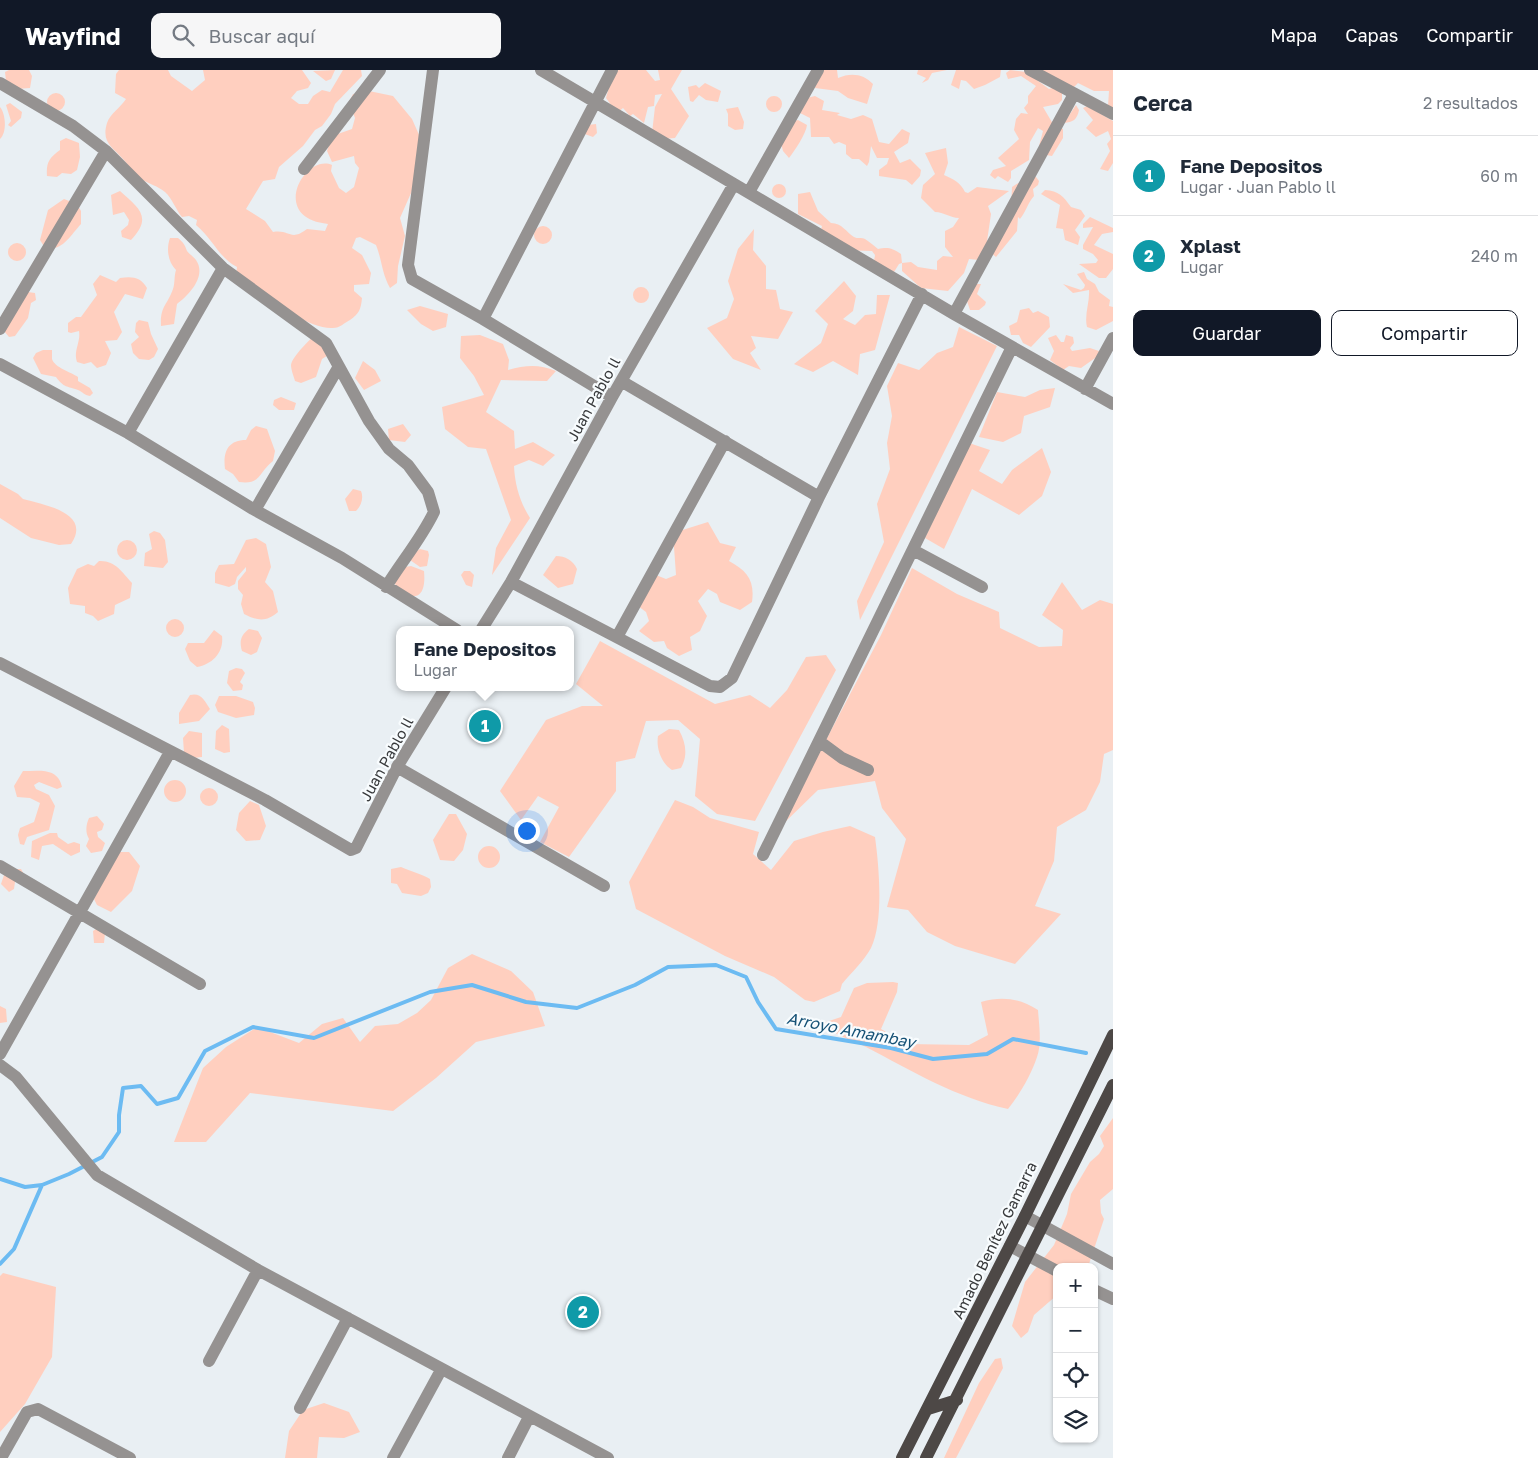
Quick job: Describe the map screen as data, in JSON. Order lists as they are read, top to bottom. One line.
{"streets":{"main road":["Amado Benítez Gamarra"],"street":["Juan Pablo ll"]},"water":["Arroyo Amambay"],"page":{"header":"Wayfind","search":"Buscar aquí","nav":["Mapa","Capas","Compartir"],"heading":["Cerca","2 resultados"],"list":[{"mark":"1","name":"Fane Depositos","note":"Lugar · Juan Pablo ll","value":"60 m"},{"mark":"2","name":"Xplast","note":"Lugar","value":"240 m"}],"buttons":["Guardar","Compartir"],"popup":["Fane Depositos","Lugar"],"pins":["1","2"],"map_buttons":["+","−"]}}
